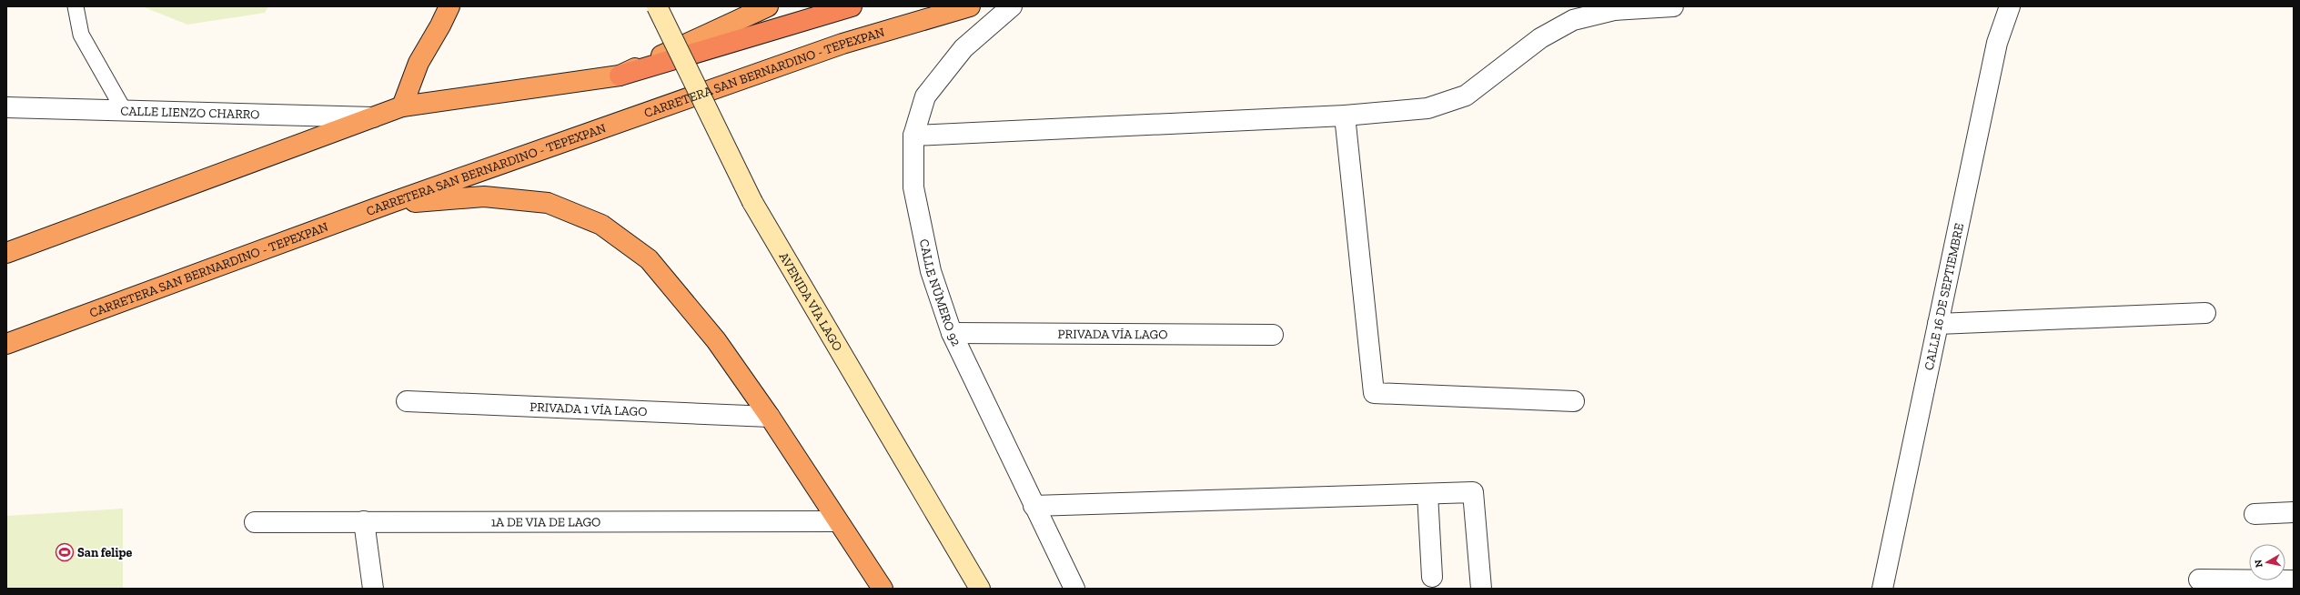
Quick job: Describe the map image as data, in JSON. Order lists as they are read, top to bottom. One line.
{"streets":{"highway":["CARRETERA SAN BERNARDINO - TEPEXPAN"],"main road":["AVENIDA VÍA LAGO"],"street":["CALLE LIENZO CHARRO","CALLE NÚMERO 92","CALLE 16 DE SEPTIEMBRE","PRIVADA VÍA LAGO","PRIVADA 1 VÍA LAGO","1A DE VIA DE LAGO"]},"crossings":[["CALLE NÚMERO 92","PRIVADA VÍA LAGO"]],"places":{"sports":["San felipe"]},"north":"left"}
